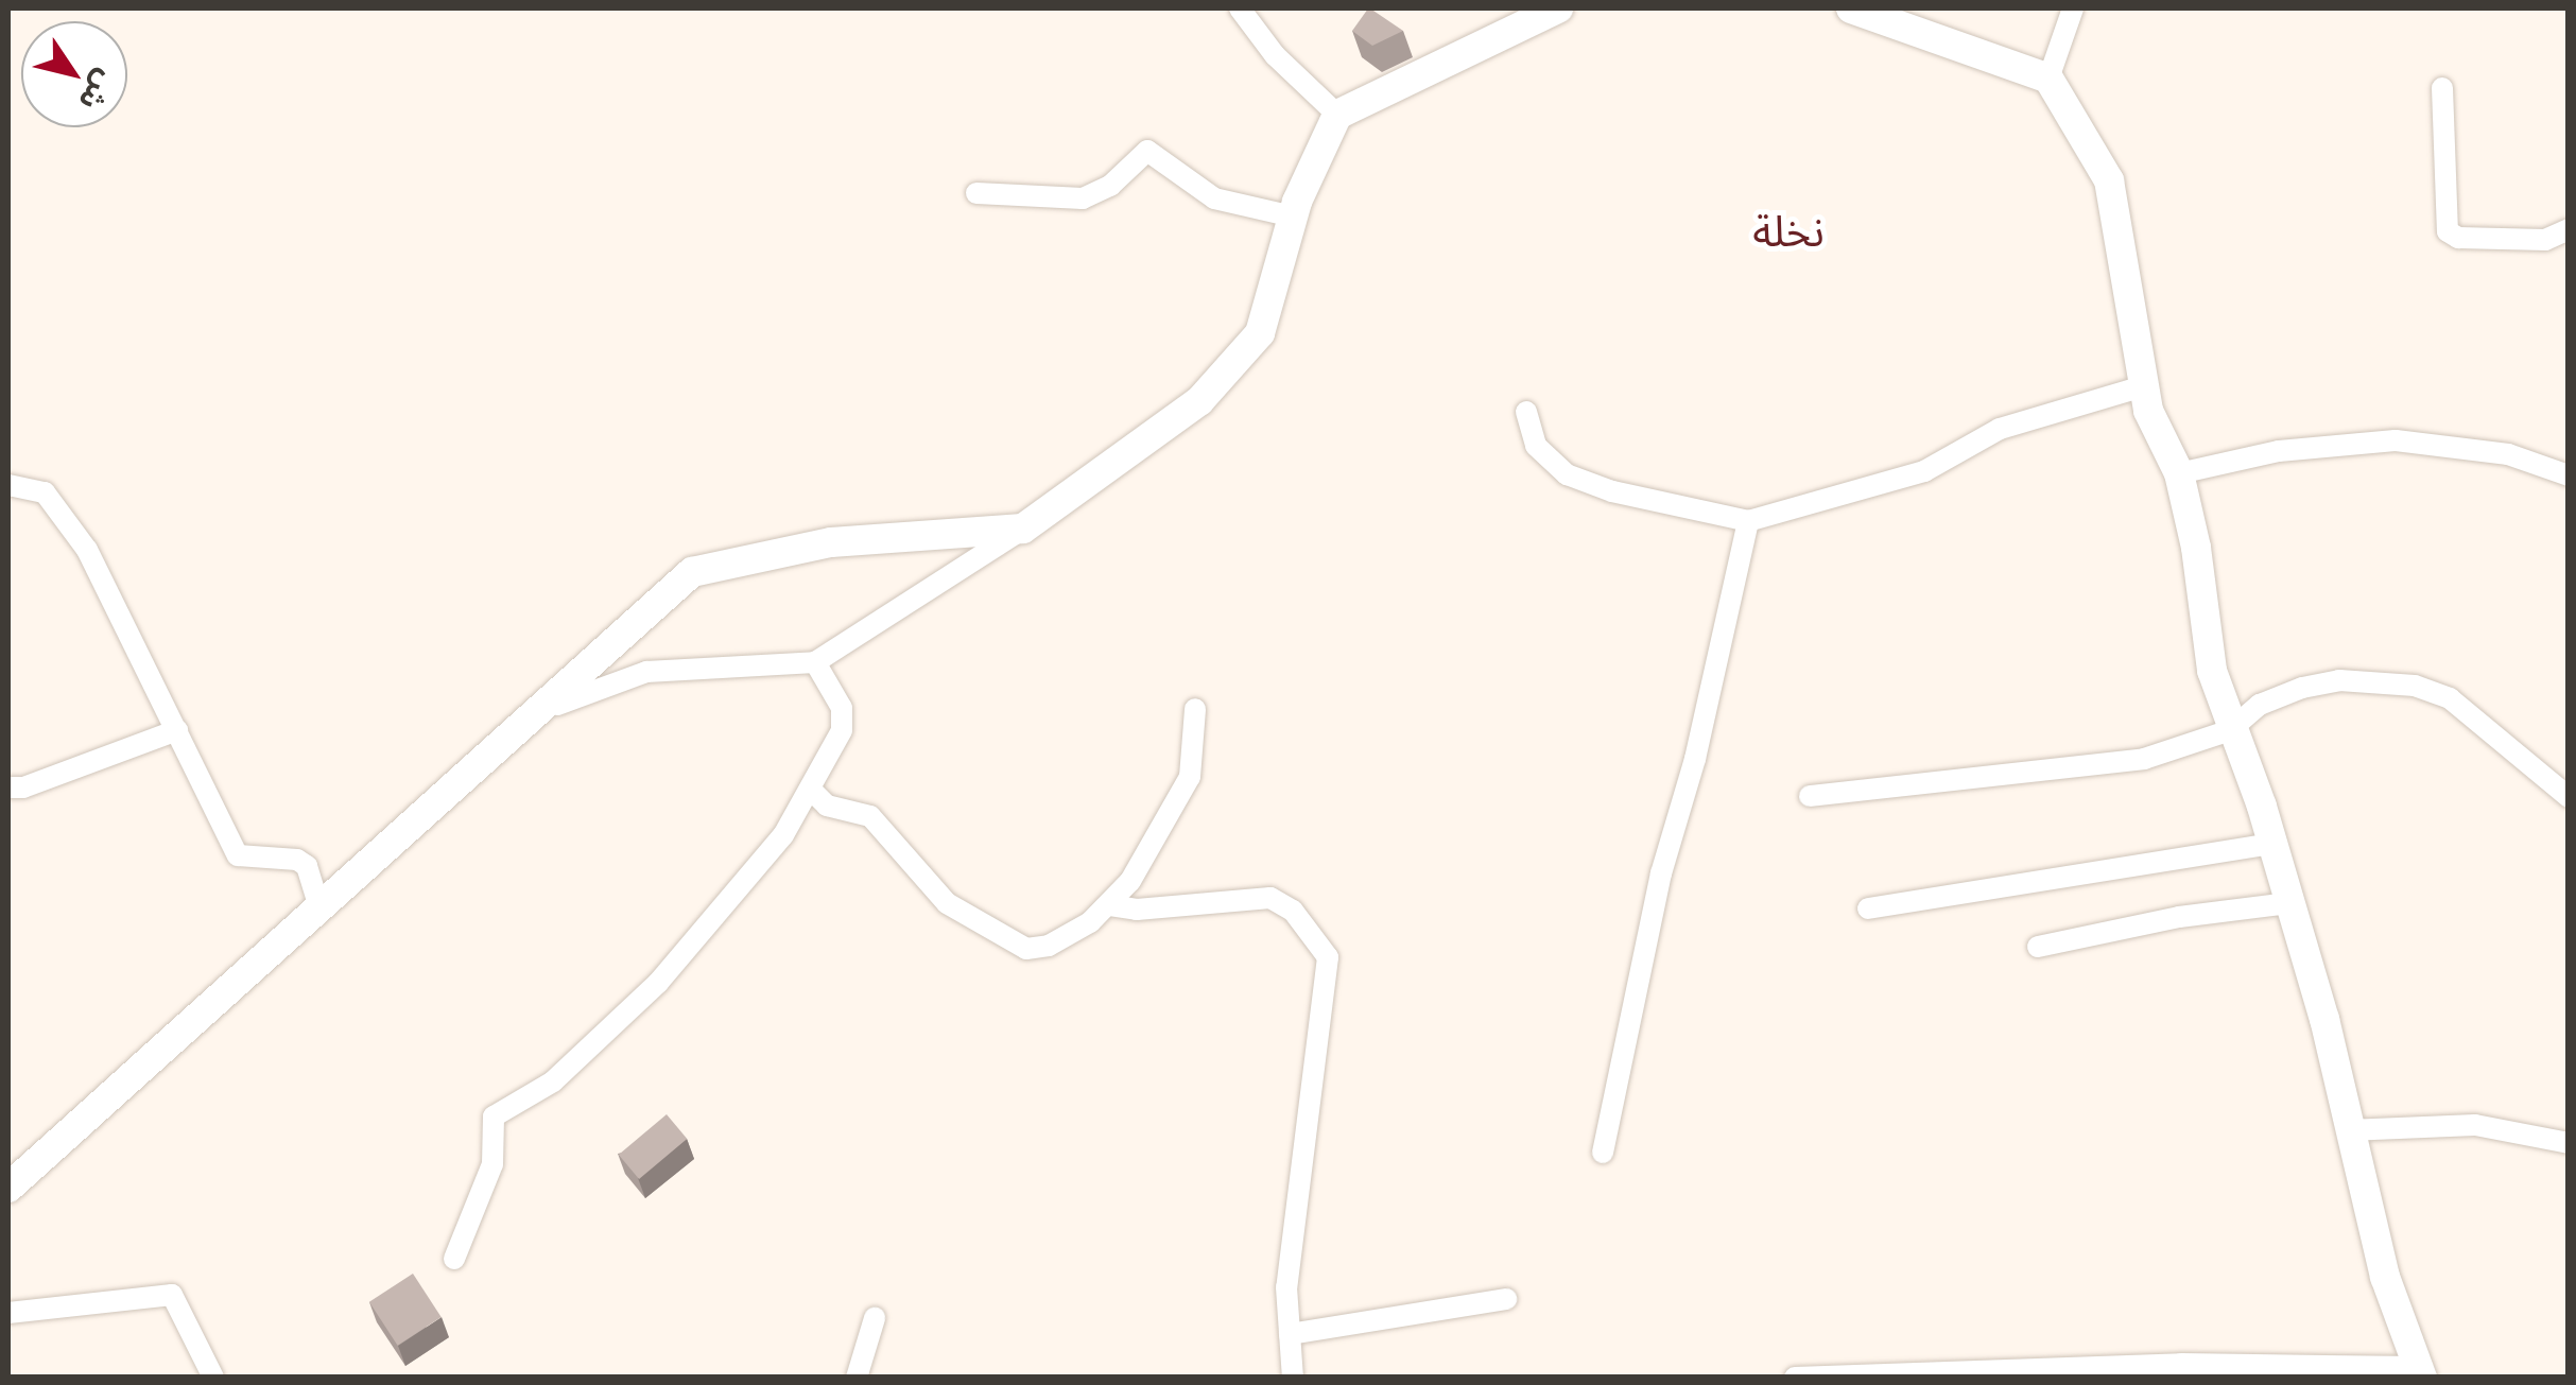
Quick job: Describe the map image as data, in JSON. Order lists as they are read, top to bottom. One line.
{"districts":["نخلة"],"north":"bottom right"}
